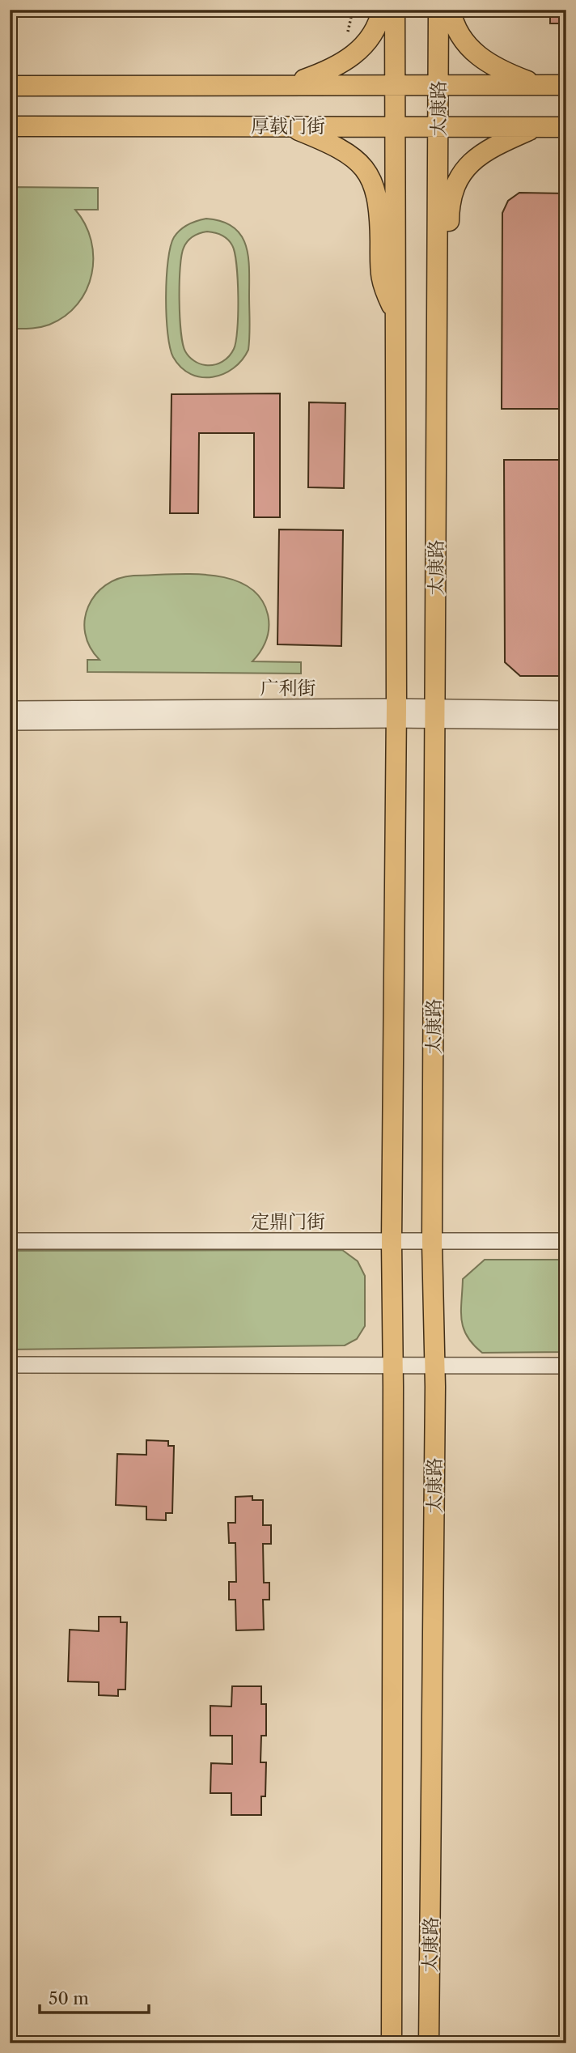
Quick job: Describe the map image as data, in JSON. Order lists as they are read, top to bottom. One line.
{"streets":{"main road":["太康路","厚载门街"],"street":["广利街","定鼎门街"]},"crossings":[["太康路","厚载门街"],["太康路","广利街"],["太康路","定鼎门街"]],"scale_bar":"50 m"}
